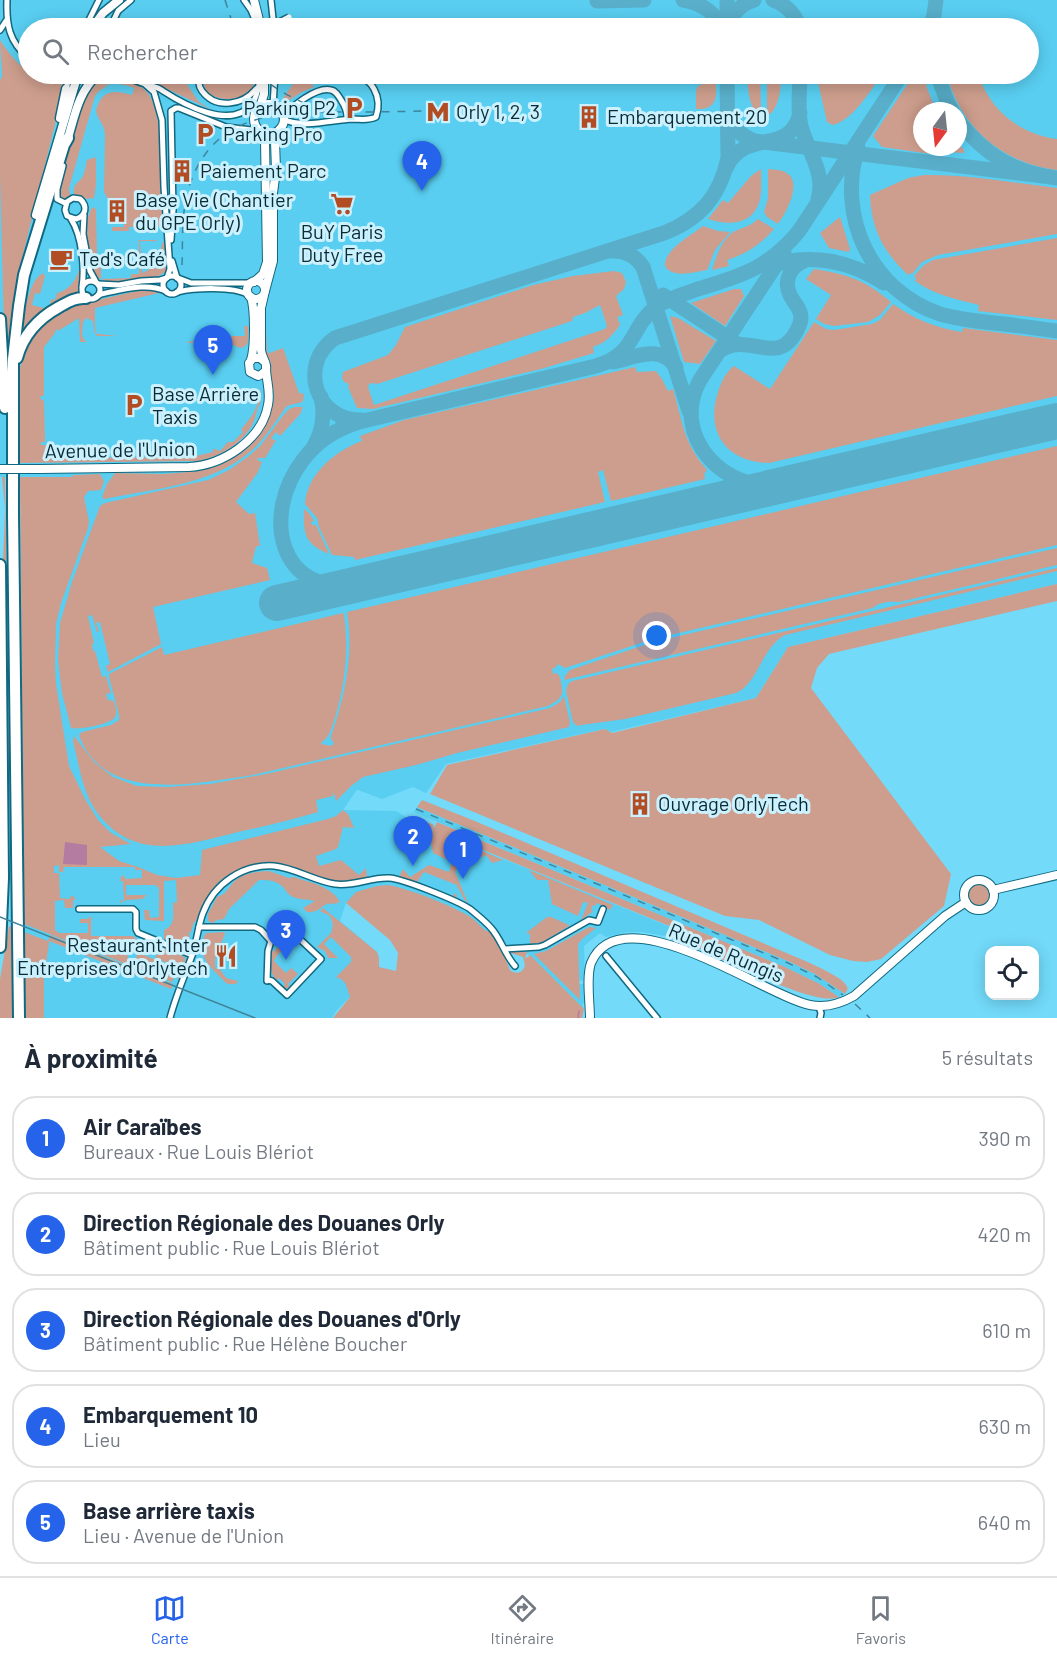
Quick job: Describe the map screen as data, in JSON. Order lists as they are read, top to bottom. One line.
{"streets":{"street":["Avenue de l'Union","Rue de Rungis"]},"places":{"parking":["Parking P2","Parking Pro","Base Arrière Taxis"],"metro station":["Orly 1, 2, 3"],"building":["Embarquement 20","Paiement Parc","Base Vie (Chantier du GPE Orly)","Ouvrage OrlyTech"],"supermarket":["BuY Paris Duty Free"],"cafe":["Ted's Café"],"restaurant":["Restaurant Inter Entreprises d'Orlytech"]},"north":"bottom","page":{"search":"Rechercher","pins":["4","5","2","1","3"],"heading":["À proximité","5 résultats"],"list":[{"mark":"1","name":"Air Caraïbes","note":"Bureaux · Rue Louis Blériot","value":"390 m"},{"mark":"2","name":"Direction Régionale des Douanes Orly","note":"Bâtiment public · Rue Louis Blériot","value":"420 m"},{"mark":"3","name":"Direction Régionale des Douanes d'Orly","note":"Bâtiment public · Rue Hélène Boucher","value":"610 m"},{"mark":"4","name":"Embarquement 10","note":"Lieu","value":"630 m"},{"mark":"5","name":"Base arrière taxis","note":"Lieu · Avenue de l'Union","value":"640 m"}],"nav":["Carte","Itinéraire","Favoris"]}}
